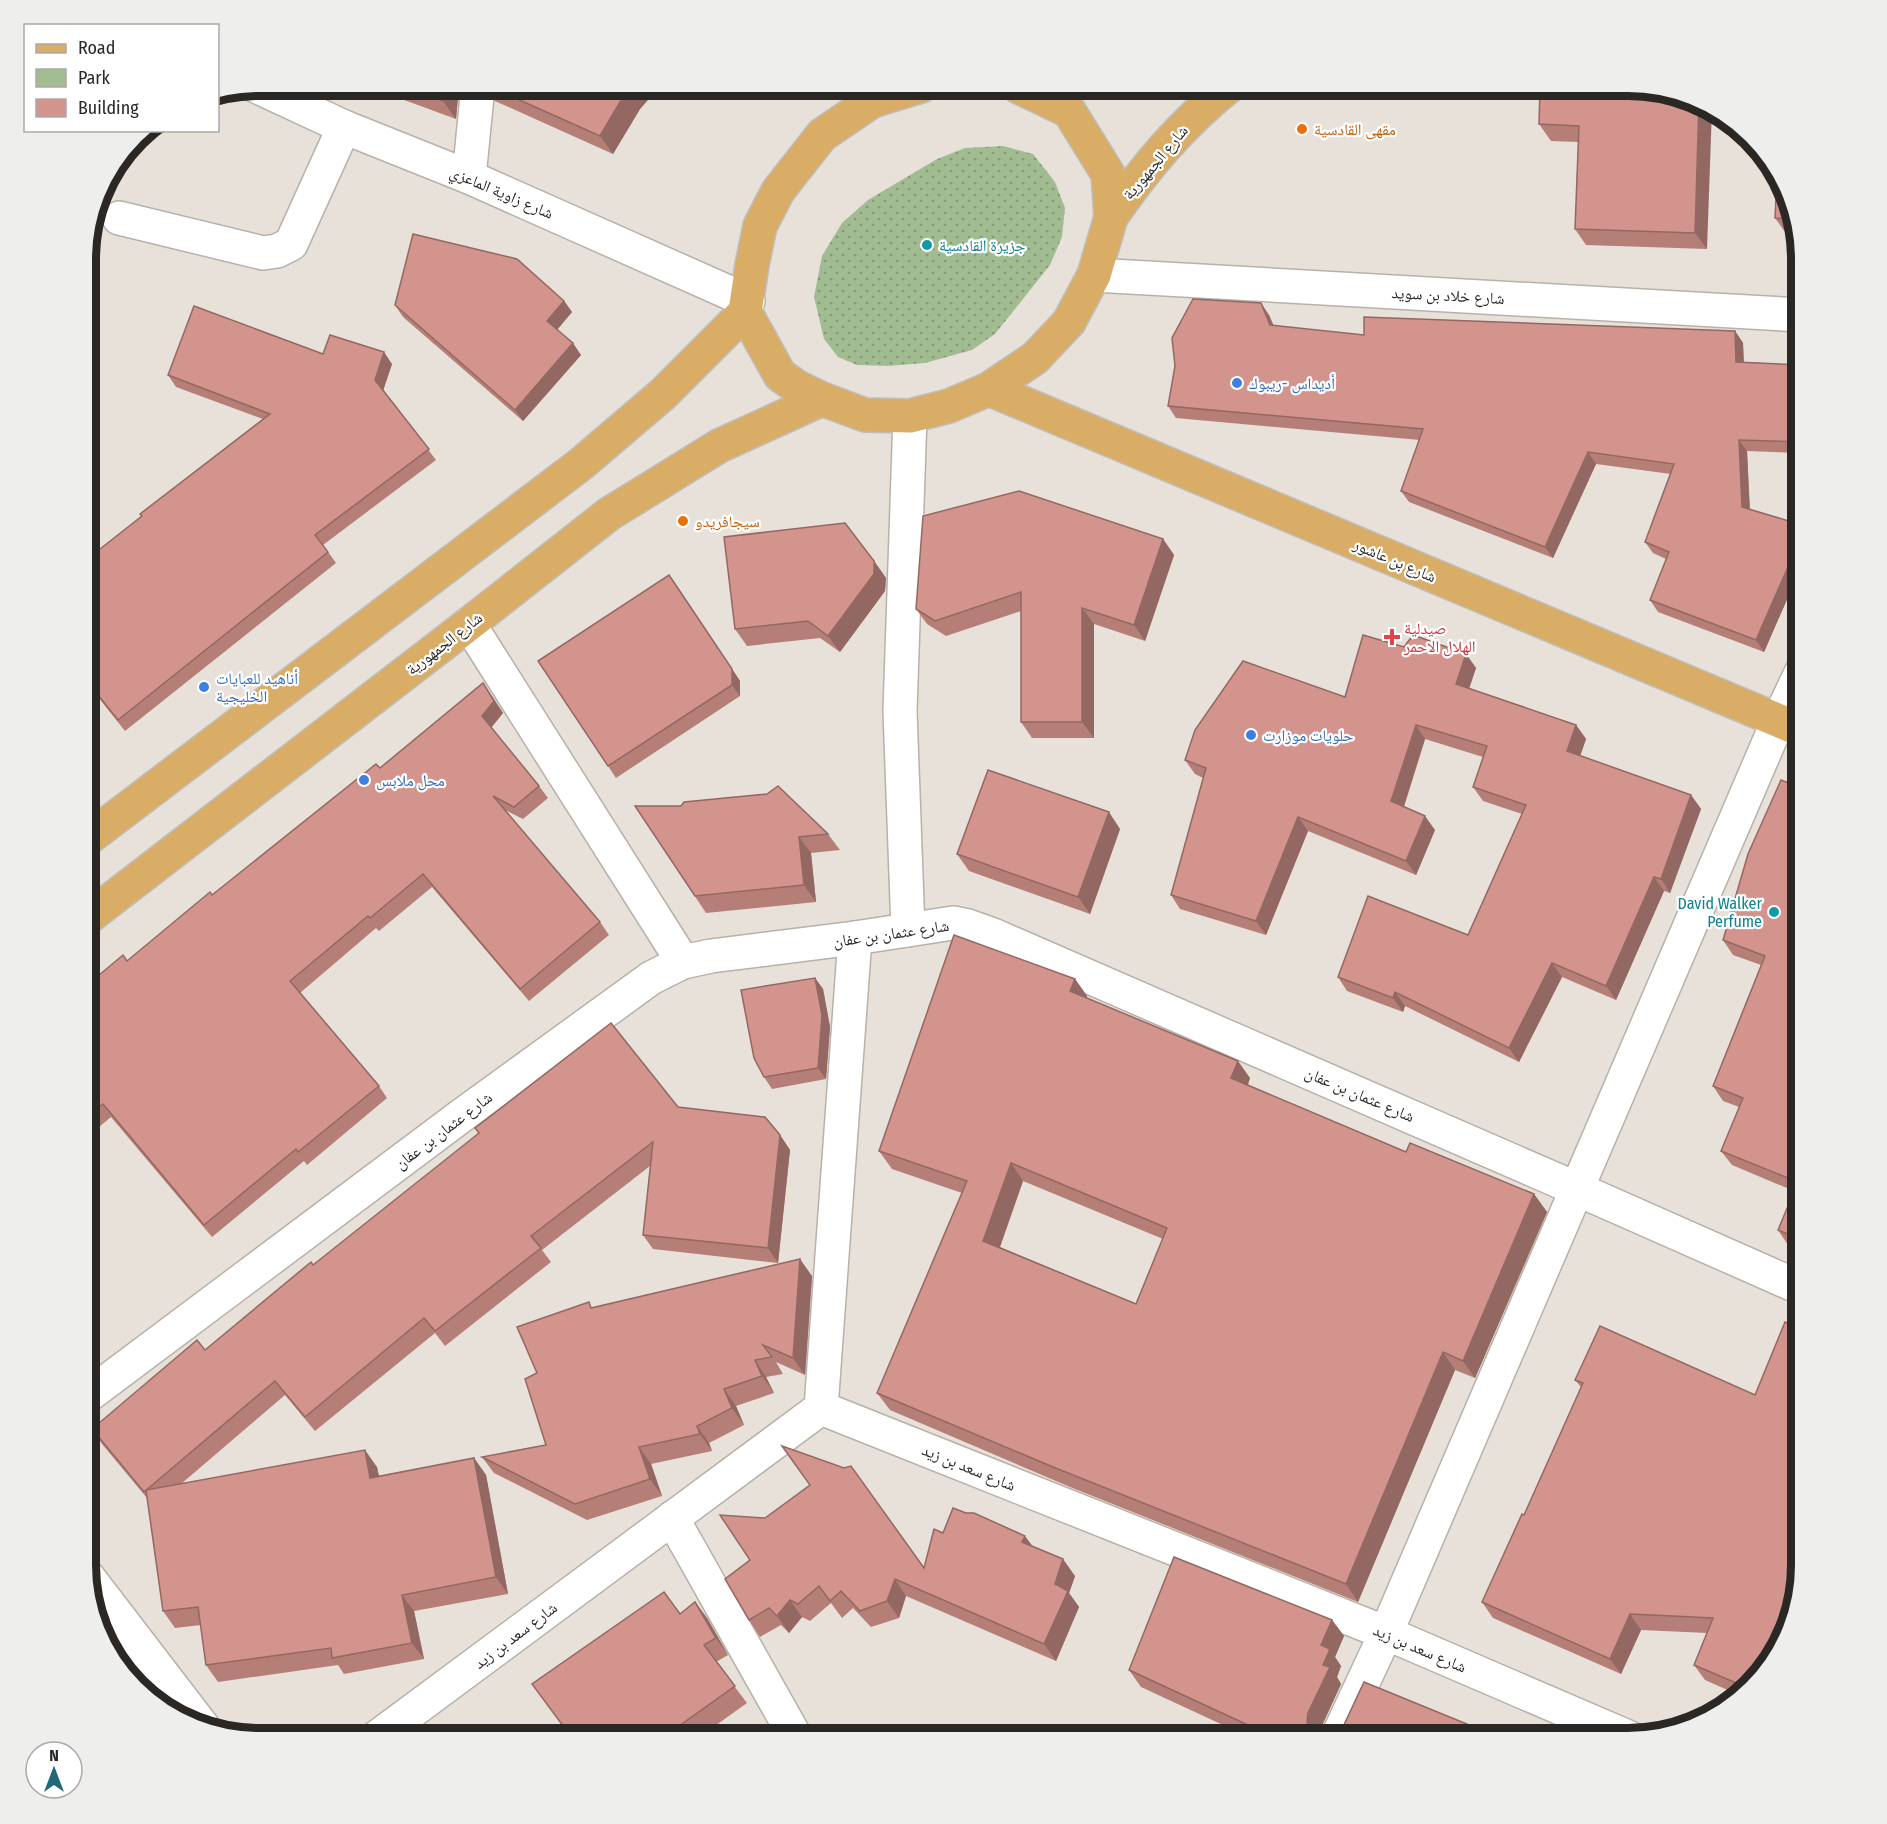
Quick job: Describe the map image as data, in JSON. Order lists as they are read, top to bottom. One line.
{"streets":{"main road":["شارع الجمهورية","شارع بن عاشور"],"street":["شارع زاوية الماعزي","شارع خلاد بن سويد","شارع عثمان بن عفان","شارع سعد بن زيد"]},"places":{"other":["مقهى القادسية","جزيرة القادسية","أديداس -ريبوك","سيجافريدو","أناهيد للعبايات الخليجية","حلويات موزارت","محل ملابس","David Walker Perfume"],"health":["صيدلية الهلال الاحمر"]},"legend":["Road","Park","Building"],"north":"top"}
